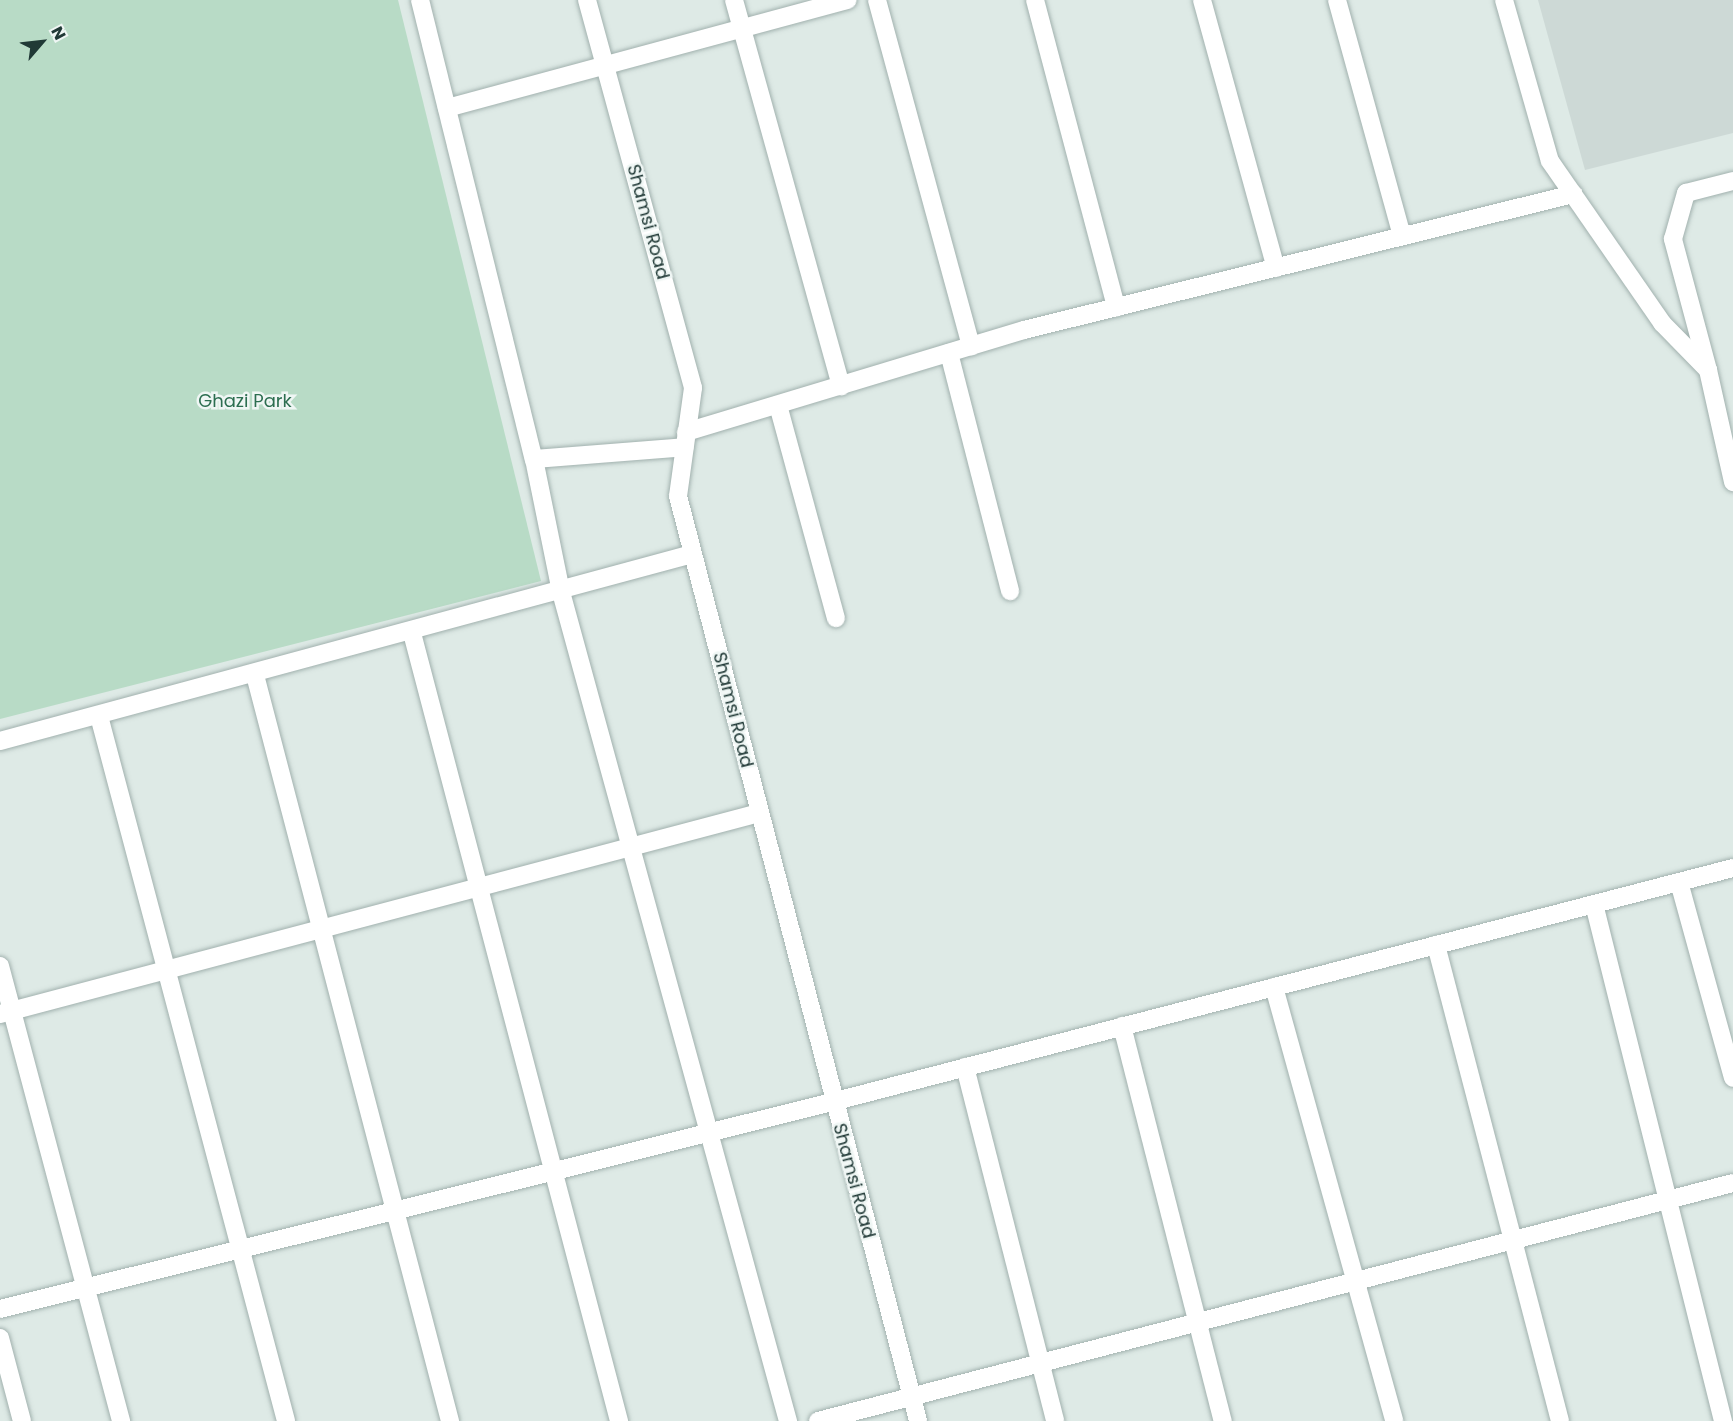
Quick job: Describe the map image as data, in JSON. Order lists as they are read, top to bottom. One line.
{"streets":{"street":["Shamsi Road"]},"parks":["Ghazi Park"],"north":"top right"}
